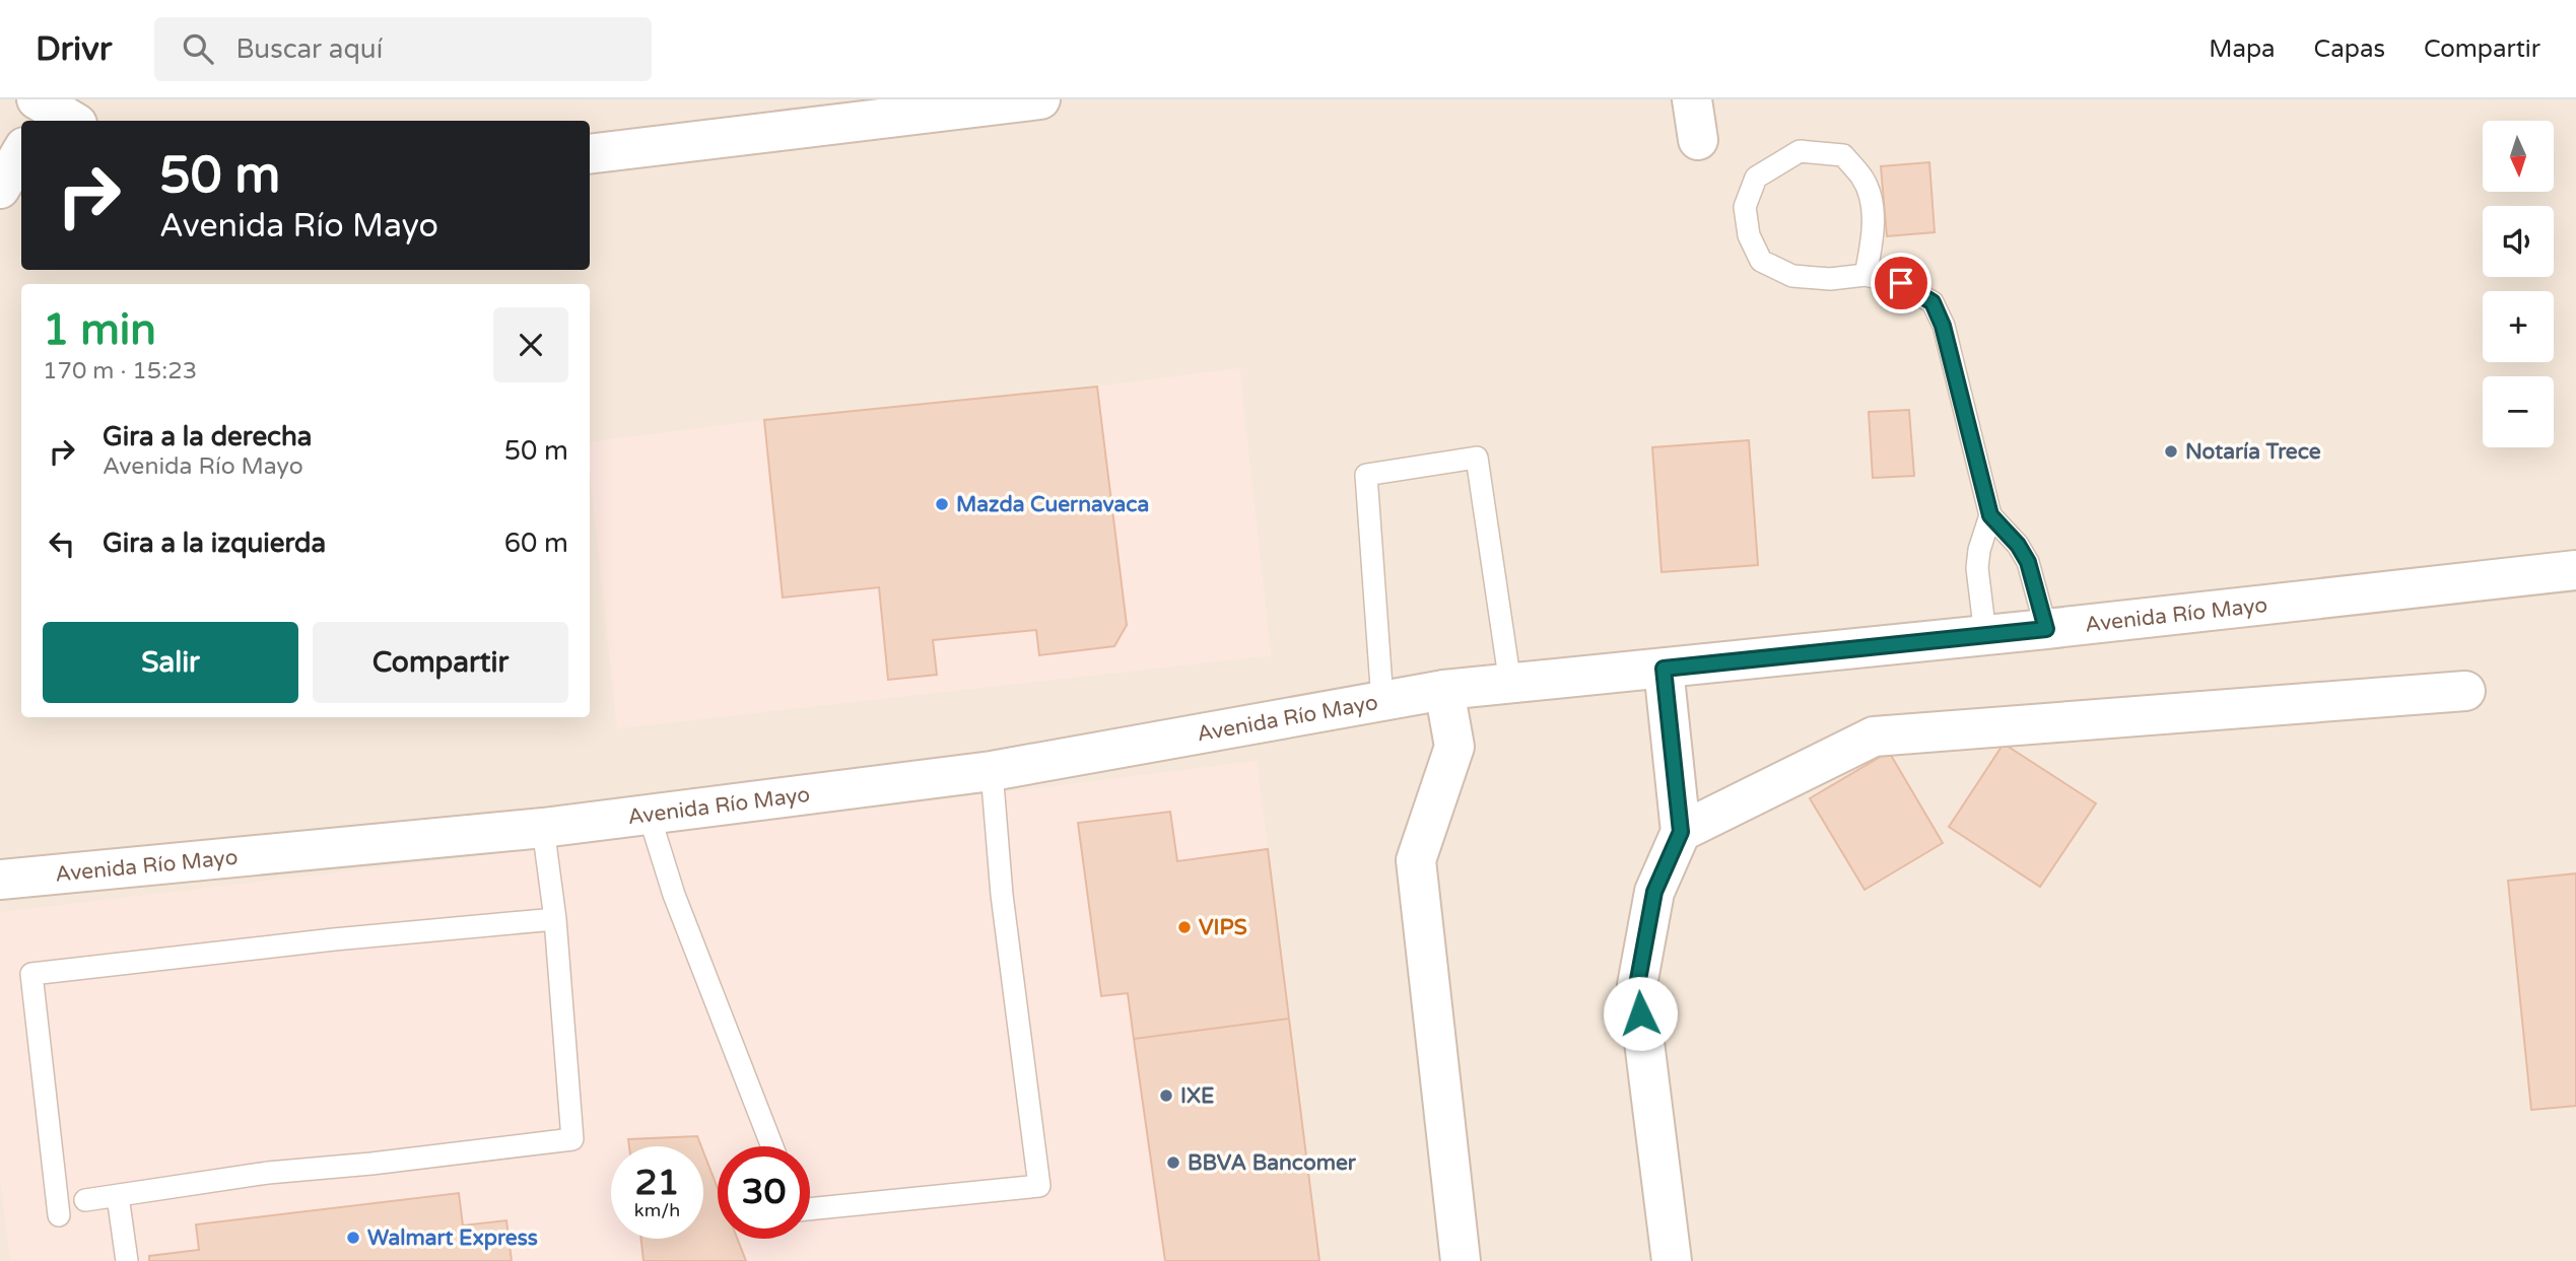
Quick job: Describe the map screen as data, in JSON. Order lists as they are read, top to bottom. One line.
{"streets":{"street":["Avenida Río Mayo"]},"places":["Notaría Trece","Mazda Cuernavaca","VIPS","IXE","BBVA Bancomer","Walmart Express"],"north":"bottom","page":{"header":"Drivr","search":"Buscar aquí","nav":["Mapa","Capas","Compartir"],"map_buttons":["+","−"],"turn":["50 m","Avenida Río Mayo"],"heading":["1 min","170 m · 15:23"],"list":[{"name":"Gira a la derecha","note":"Avenida Río Mayo","value":"50 m"},{"name":"Gira a la izquierda","value":"60 m"}],"buttons":["Salir","Compartir"],"speed":"21 km/h","limit":"30"}}
